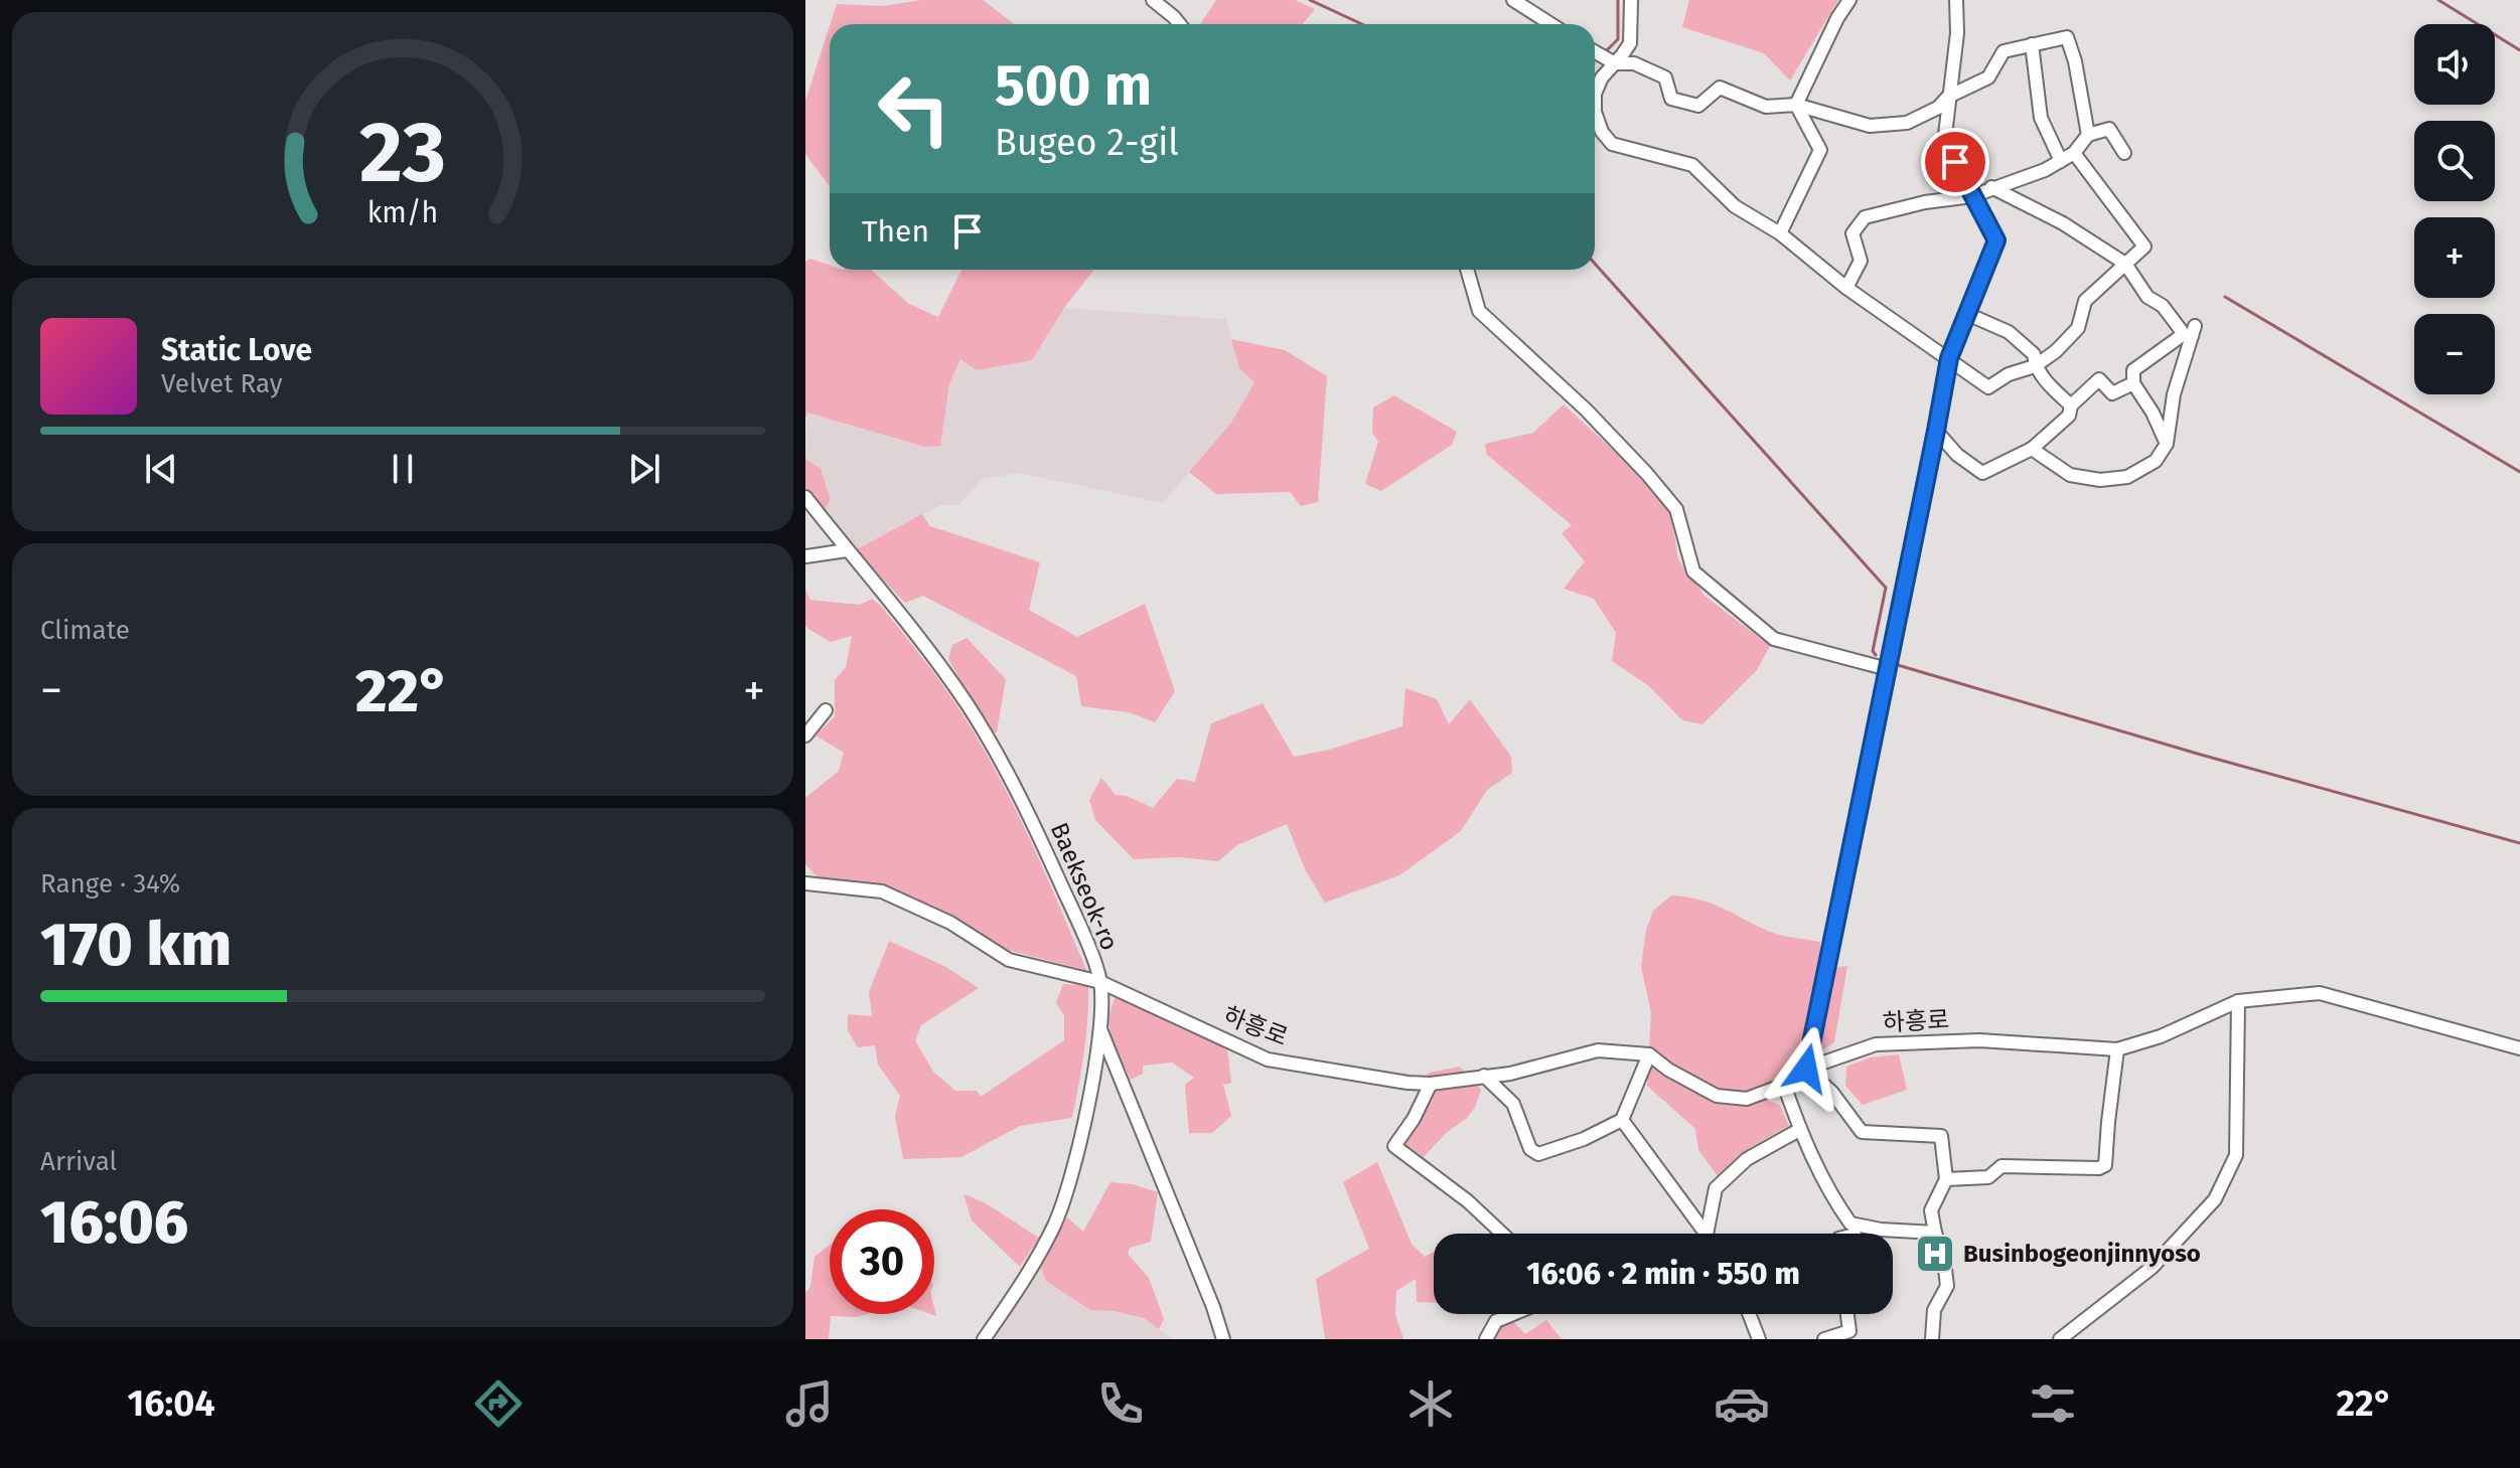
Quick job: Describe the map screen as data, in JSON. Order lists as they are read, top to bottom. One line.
{"streets":{"street":["Baekseok-ro","하흥로"]},"crossings":[["Baekseok-ro","하흥로"]],"places":{"hospital":["Businbogeonjinnyoso"]},"page":{"map_buttons":["+","−"],"turn":["500 m","Bugeo 2-gil"],"then":"Then","song":["Static Love","Velvet Ray"],"tile":["Climate",["Range · 34%","170 km"],["Arrival","16:06"]],"heat":["−","22°","+"],"limit":"30","trip":"16:06 · 2 min · 550 m","tabs":["16:04","22°"],"gauge":["23","km/h"]}}
